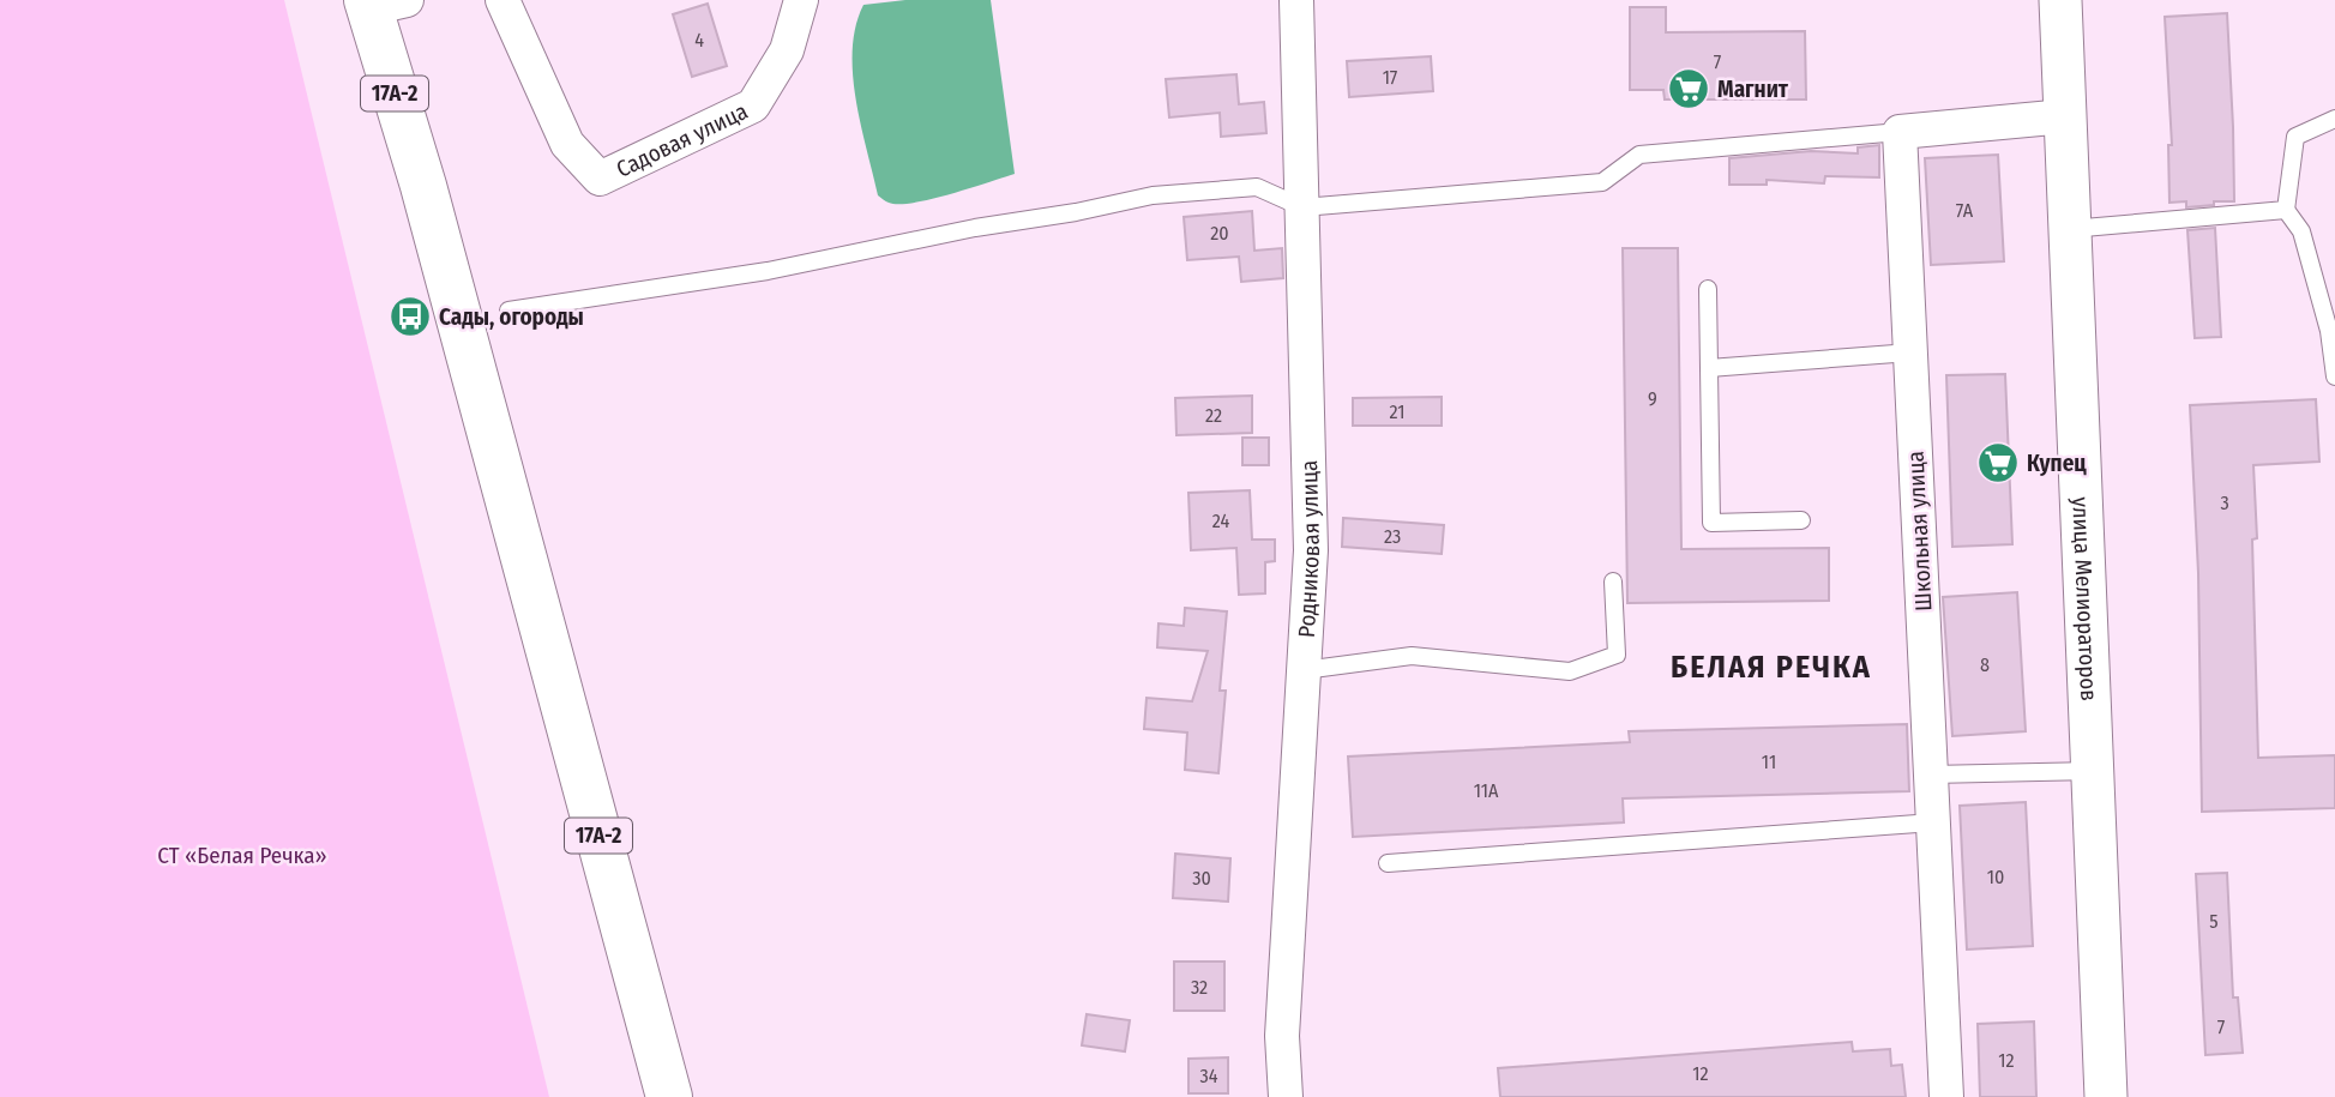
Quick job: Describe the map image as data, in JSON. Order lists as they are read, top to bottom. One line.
{"streets":{"main road":["17А-2"],"street":["Садовая улица","Школьная улица","Родниковая улица","улица Мелиораторов"]},"districts":["БЕЛАЯ РЕЧКА"],"parks":["СТ «Белая Речка»"],"places":{"supermarket":["Магнит","Купец"],"bus stop":["Сады, огороды"]},"house_numbers":["4","7","17","7А","20","9","21","22","3","24","23","8","11","11А","10","30","5","32","7","12","12","34"]}
